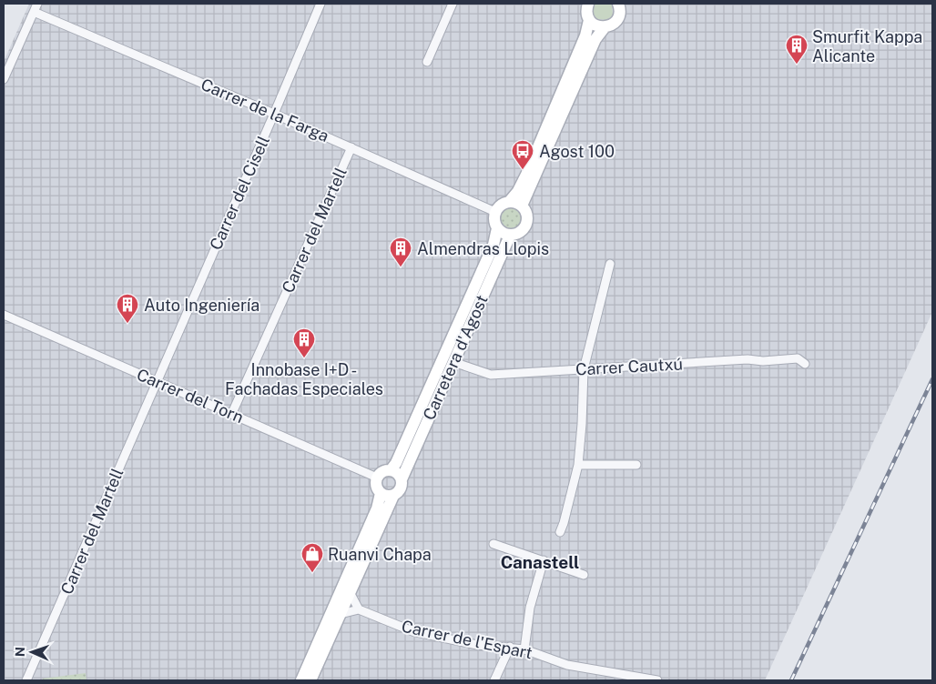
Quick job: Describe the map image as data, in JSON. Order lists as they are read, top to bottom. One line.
{"streets":{"main road":["Carretera d'Agost"],"street":["Carrer de la Farga","Carrer del Cisell","Carrer del Martell","Carrer Cautxú","Carrer del Torn","Carrer de l'Espart"]},"crossings":[["Carrer de la Farga","Carrer del Cisell"],["Carrer de la Farga","Carrer del Martell"],["Carrer de la Farga","Carretera d'Agost"],["Carrer del Cisell","Carrer del Martell"],["Carrer del Cisell","Carrer del Torn"],["Carrer del Martell","Carrer del Torn"],["Carretera d'Agost","Carrer Cautxú"],["Carretera d'Agost","Carrer del Torn"]],"districts":["Canastell"],"places":{"building":["Smurfit Kappa Alicante","Almendras Llopis","Auto Ingeniería","Innobase I+D - Fachadas Especiales"],"bus stop":["Agost 100"],"shop":["Ruanvi Chapa"]},"north":"left"}
